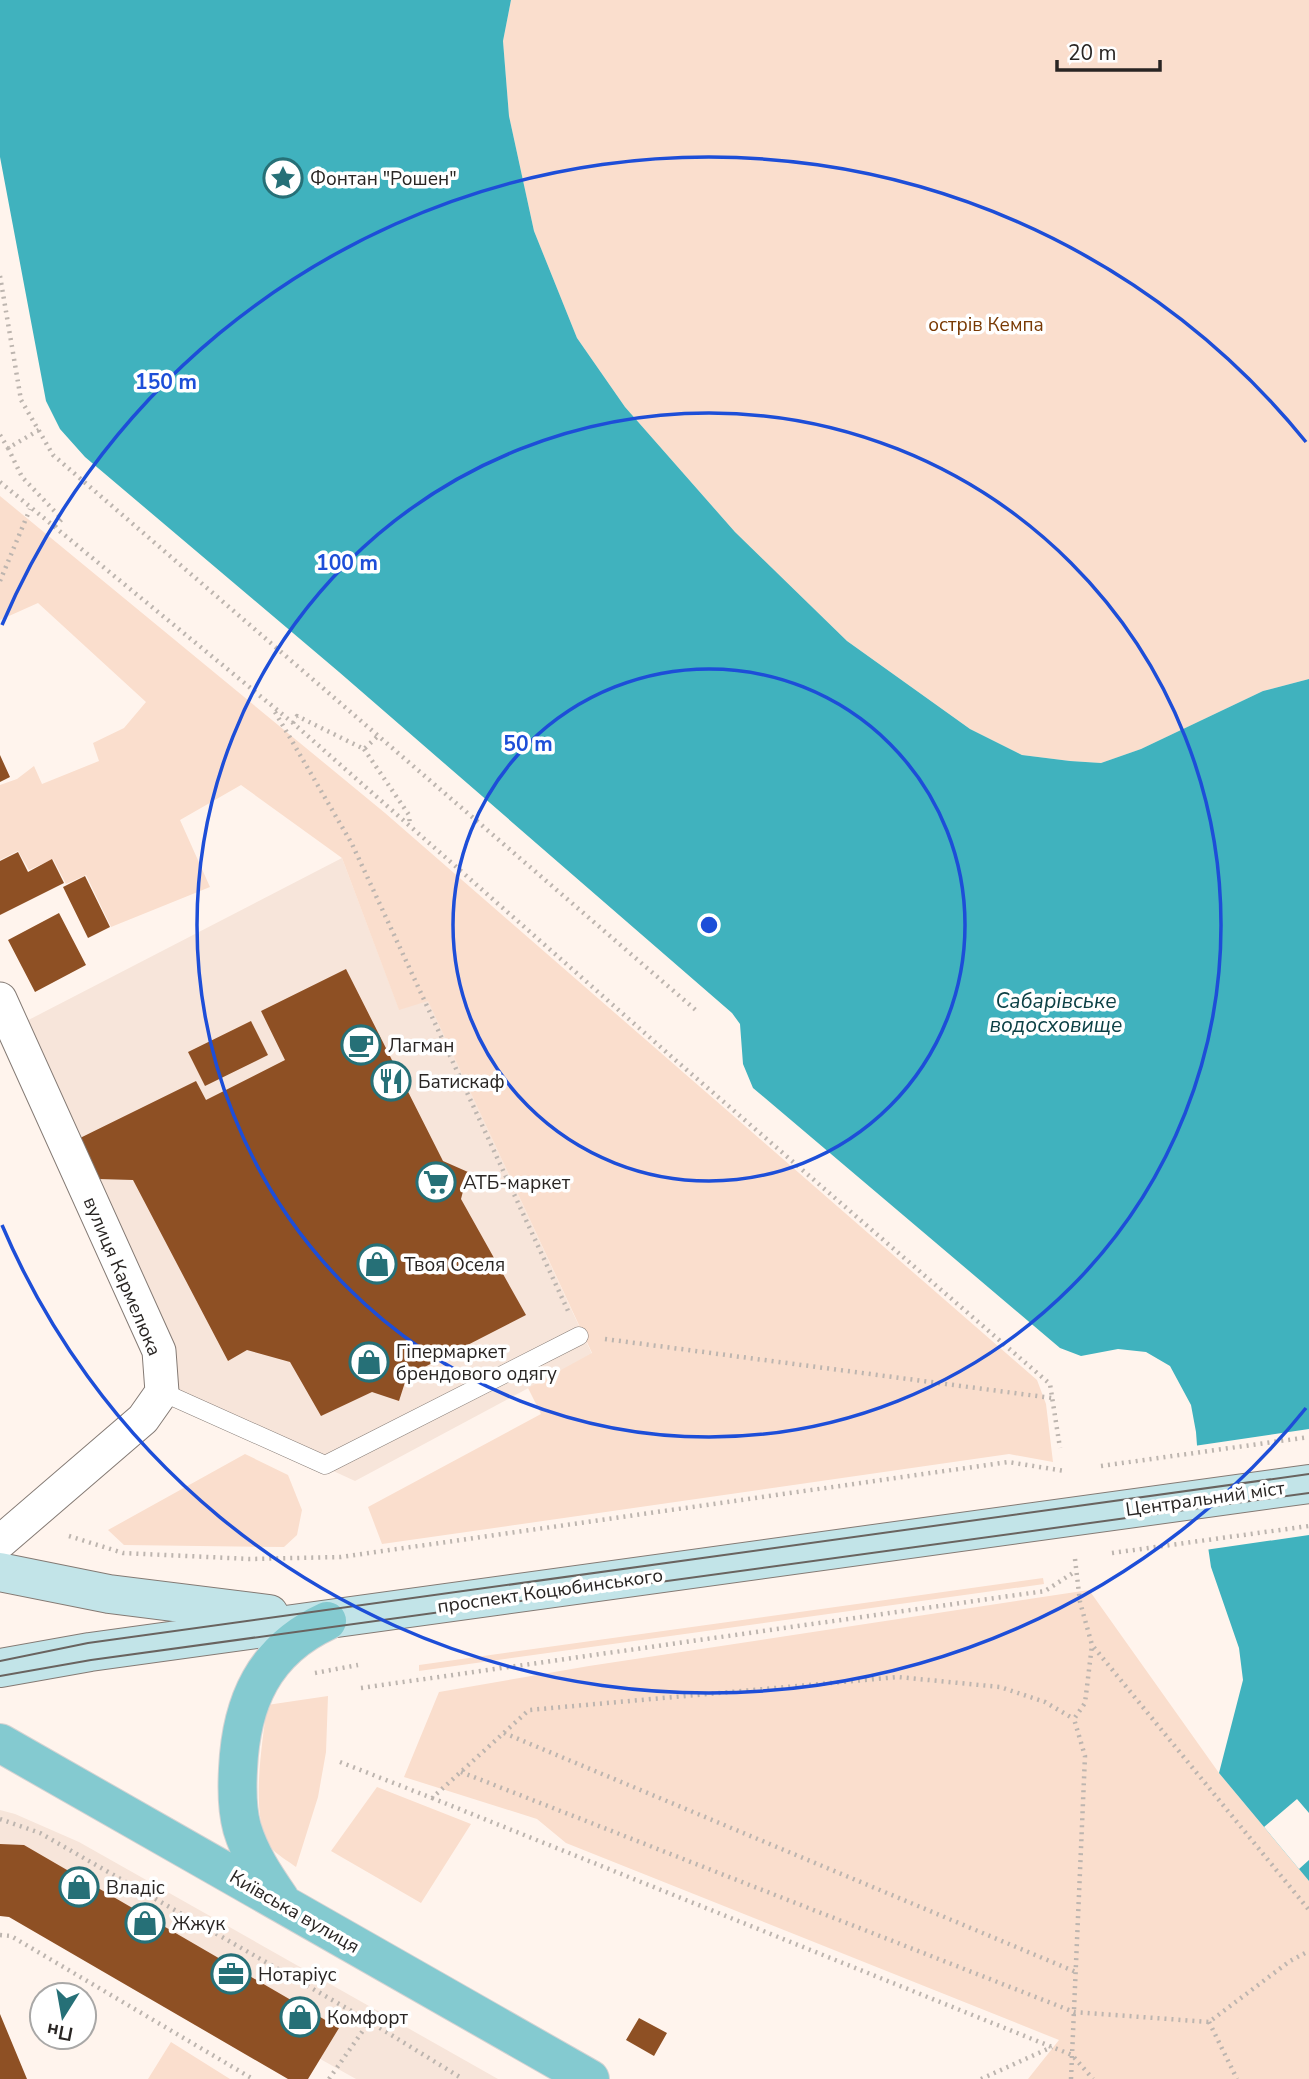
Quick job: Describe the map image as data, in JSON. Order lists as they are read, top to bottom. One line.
{"streets":{"main road":["Київська вулиця"],"street":["вулиця Кармелюка","Центральний міст","проспект Коцюбинського"]},"crossings":[["Центральний міст","проспект Коцюбинського"]],"water":["Сабарівське водосховище"],"parks":["острів Кемпа"],"places":{"place":["Фонтан \"Рошен\""],"cafe":["Лагман"],"restaurant":["Батискаф"],"supermarket":["АТБ-маркет"],"shop":["Твоя Оселя","Гіпермаркет брендового одягу","Владіс","Жжук","Комфорт"],"office":["Нотаріус"]},"scale_bar":"20 m","north":"bottom","rings":["150 m","100 m","50 m"]}
